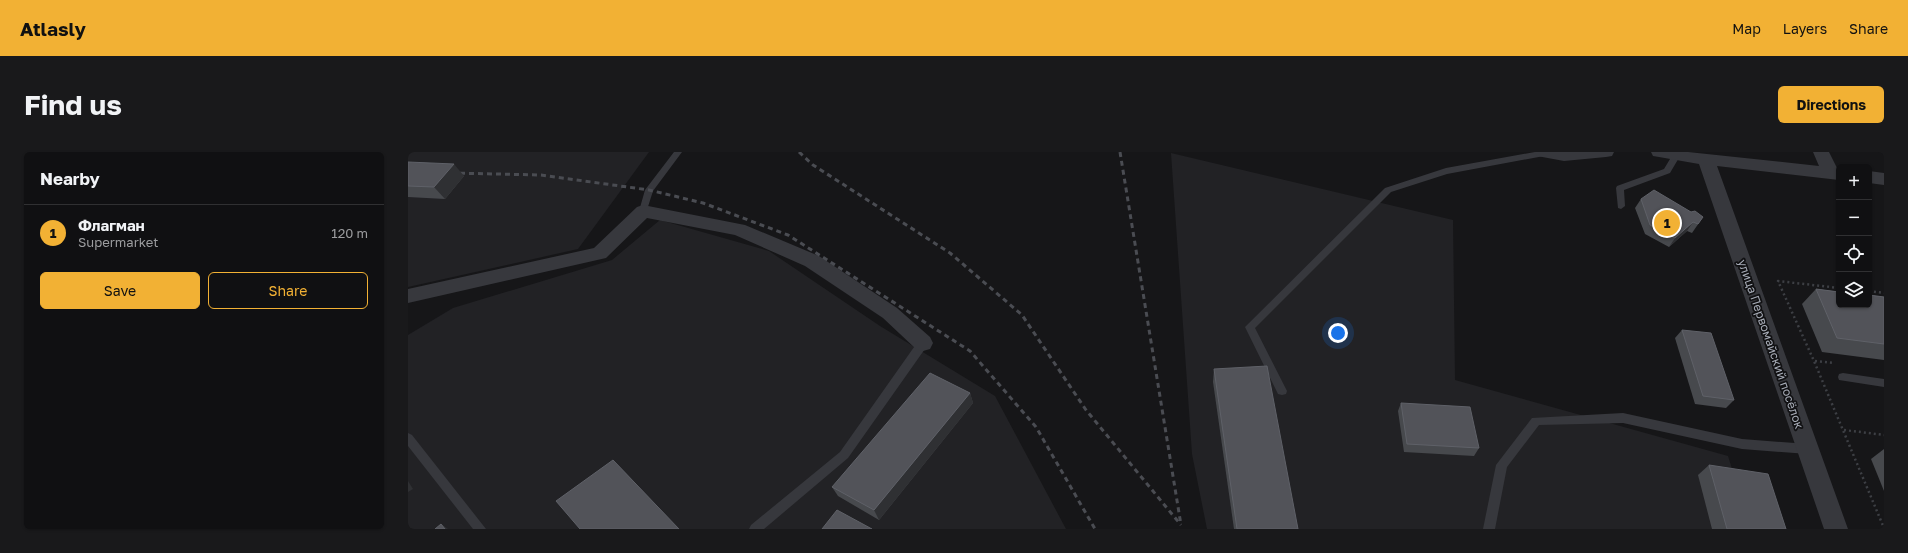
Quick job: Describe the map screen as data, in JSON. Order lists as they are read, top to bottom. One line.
{"streets":{"street":["улица Первомайский посёлок"]},"page":{"header":"Atlasly","nav":["Map","Layers","Share"],"buttons":["Directions",["Save","Share"]],"title":"Find us","heading":"Nearby","map_buttons":["+","−"],"list":[{"mark":"1","name":"Флагман","note":"Supermarket","value":"120 m"}],"pins":"1"}}
